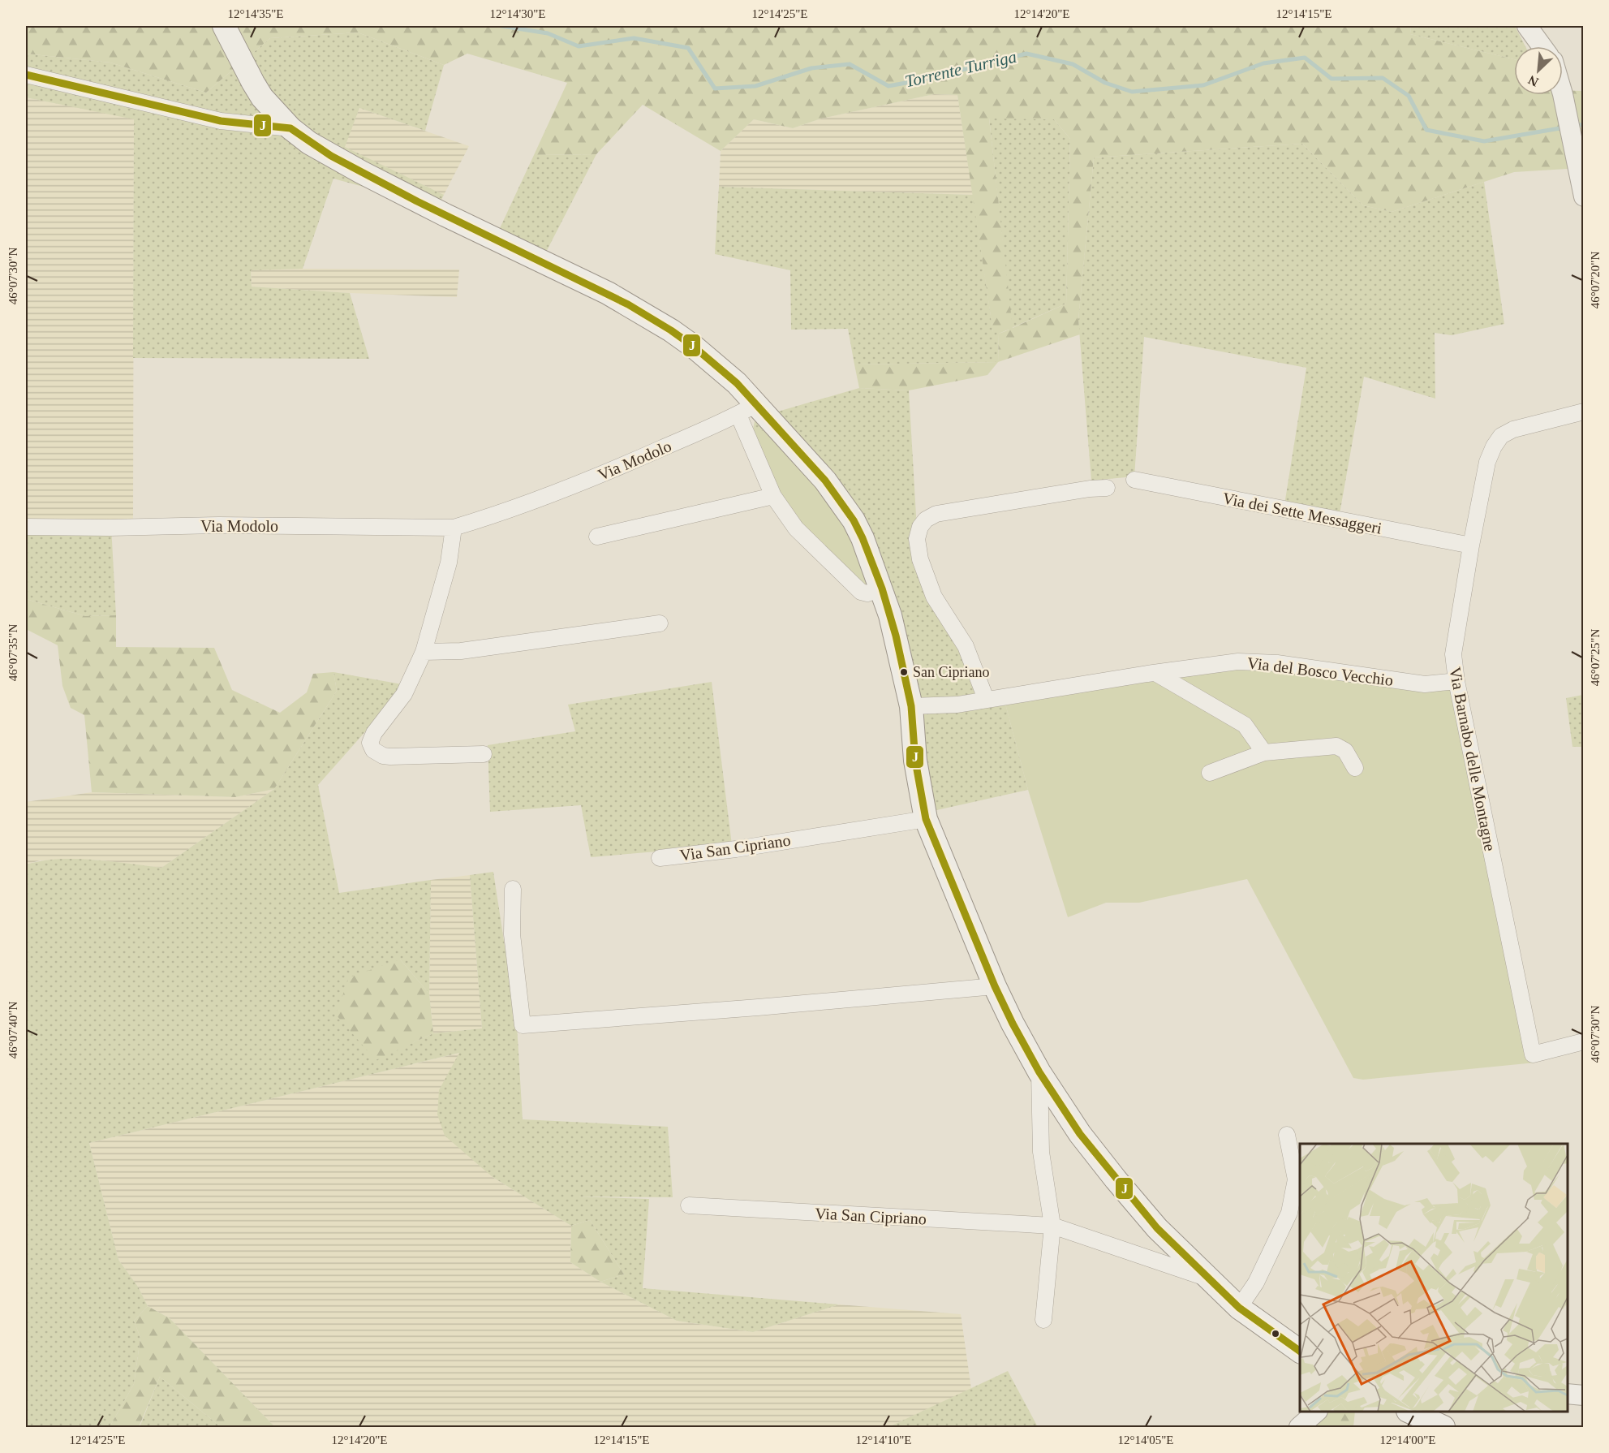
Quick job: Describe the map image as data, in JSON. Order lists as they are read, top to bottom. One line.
{"streets":{"main road":["Via San Cipriano"],"street":["Via Modolo","Via dei Sette Messaggeri","Via del Bosco Vecchio","Via Barnabo delle Montagne"]},"crossings":[["Via Modolo","Via San Cipriano"],["Via dei Sette Messaggeri","Via Barnabo delle Montagne"],["Via del Bosco Vecchio","Via Barnabo delle Montagne"],["Via del Bosco Vecchio","Via San Cipriano"]],"water":["Torrente Turriga"],"places":["San Cipriano"],"lines":["transit line J"],"north":"bottom left","coordinates":["12°14'35\"E","12°14'30\"E","12°14'25\"E","12°14'20\"E","12°14'15\"E","46°07'30\"N","46°07'20\"N","46°07'35\"N","46°07'25\"N","46°07'40\"N","12°14'10\"E","12°14'05\"E","12°14'00\"E"]}
